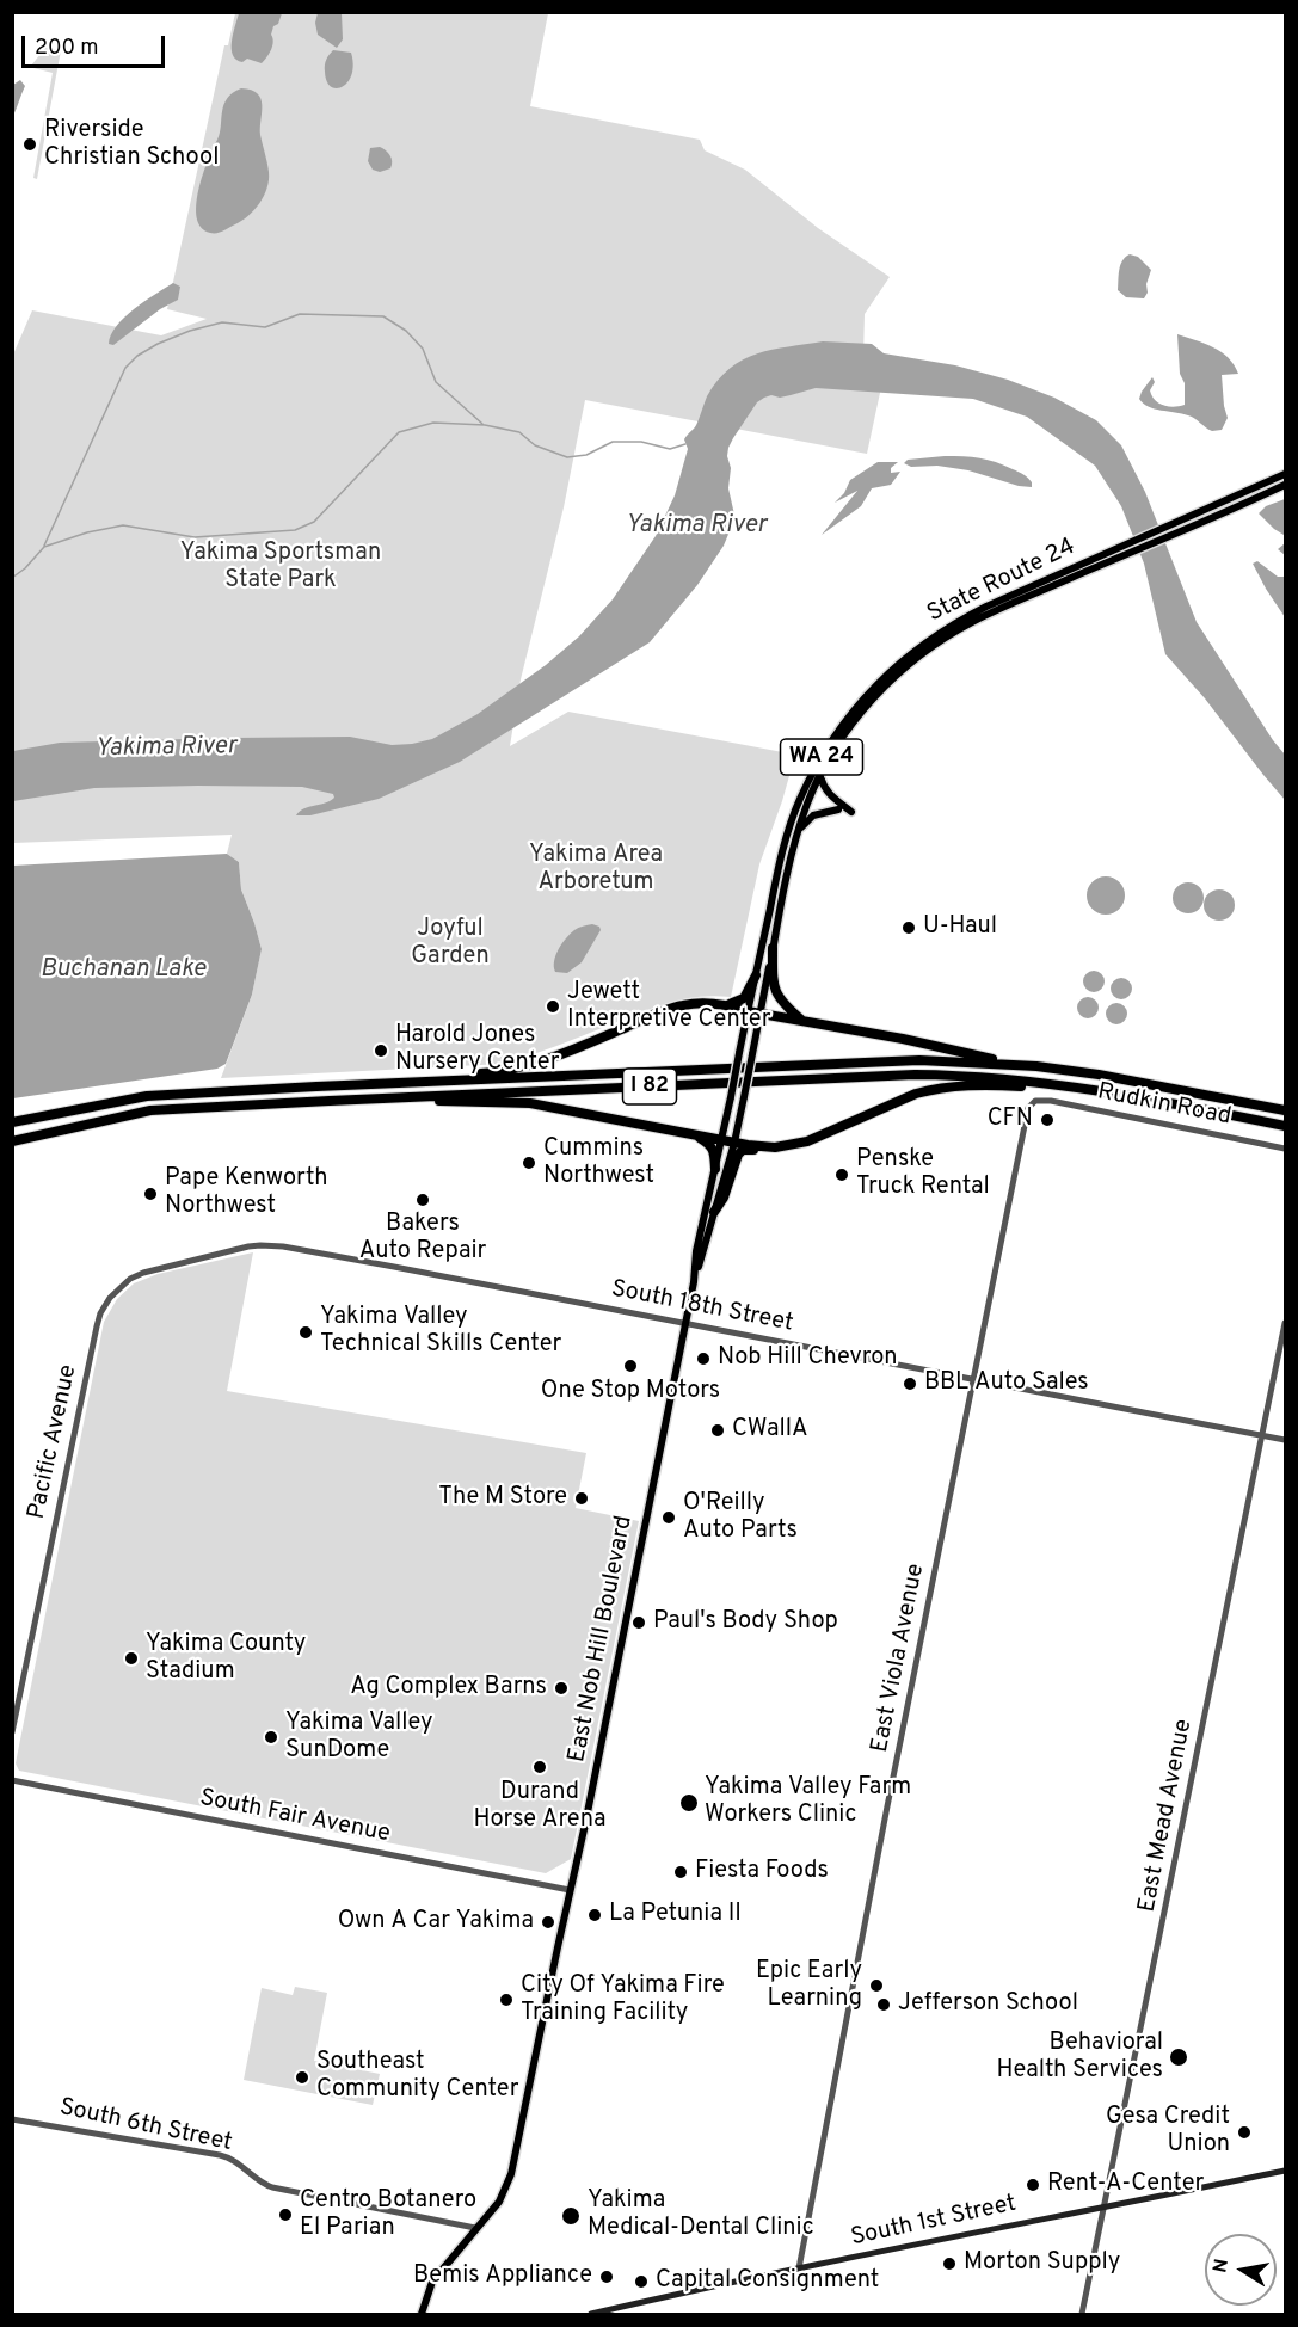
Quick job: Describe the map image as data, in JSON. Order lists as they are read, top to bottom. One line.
{"streets":{"highway":["WA 24","I 82"],"main road":["State Route 24","East Nob Hill Boulevard","South 1st Street"],"street":["Rudkin Road","South 18th Street","Pacific Avenue","East Viola Avenue","East Mead Avenue","South Fair Avenue","South 6th Street"]},"crossings":[["State Route 24","WA 24"],["State Route 24","East Nob Hill Boulevard"],["WA 24","I 82"],["Rudkin Road","East Viola Avenue"],["South 18th Street","Pacific Avenue"],["South 18th Street","East Nob Hill Boulevard"],["South 18th Street","East Viola Avenue"],["South 18th Street","East Mead Avenue"],["East Nob Hill Boulevard","South Fair Avenue"],["East Nob Hill Boulevard","South 6th Street"],["East Viola Avenue","South 1st Street"],["East Mead Avenue","South 1st Street"]],"water":["Yakima River","Buchanan Lake"],"parks":["Yakima Sportsman State Park","Yakima Area Arboretum","Joyful Garden"],"places":["Riverside Christian School","U-Haul","Jewett Interpretive Center","Harold Jones Nursery Center","CFN","Cummins Northwest","Penske Truck Rental","Pape Kenworth Northwest","Bakers Auto Repair","Yakima Valley Technical Skills Center","Nob Hill Chevron","One Stop Motors","BBL Auto Sales","CWallA","The M Store","O'Reilly Auto Parts","Paul's Body Shop","Yakima County Stadium","Ag Complex Barns","Yakima Valley SunDome","Durand Horse Arena","Yakima Valley Farm Workers Clinic","Fiesta Foods","La Petunia II","Own A Car Yakima","Epic Early Learning","City Of Yakima Fire Training Facility","Jefferson School","Behavioral Health Services","Southeast Community Center","Gesa Credit Union","Rent-A-Center","Centro Botanero El Parian","Yakima Medical-Dental Clinic","Morton Supply","Bemis Appliance","Capital Consignment"],"scale_bar":"200 m","north":"left"}
